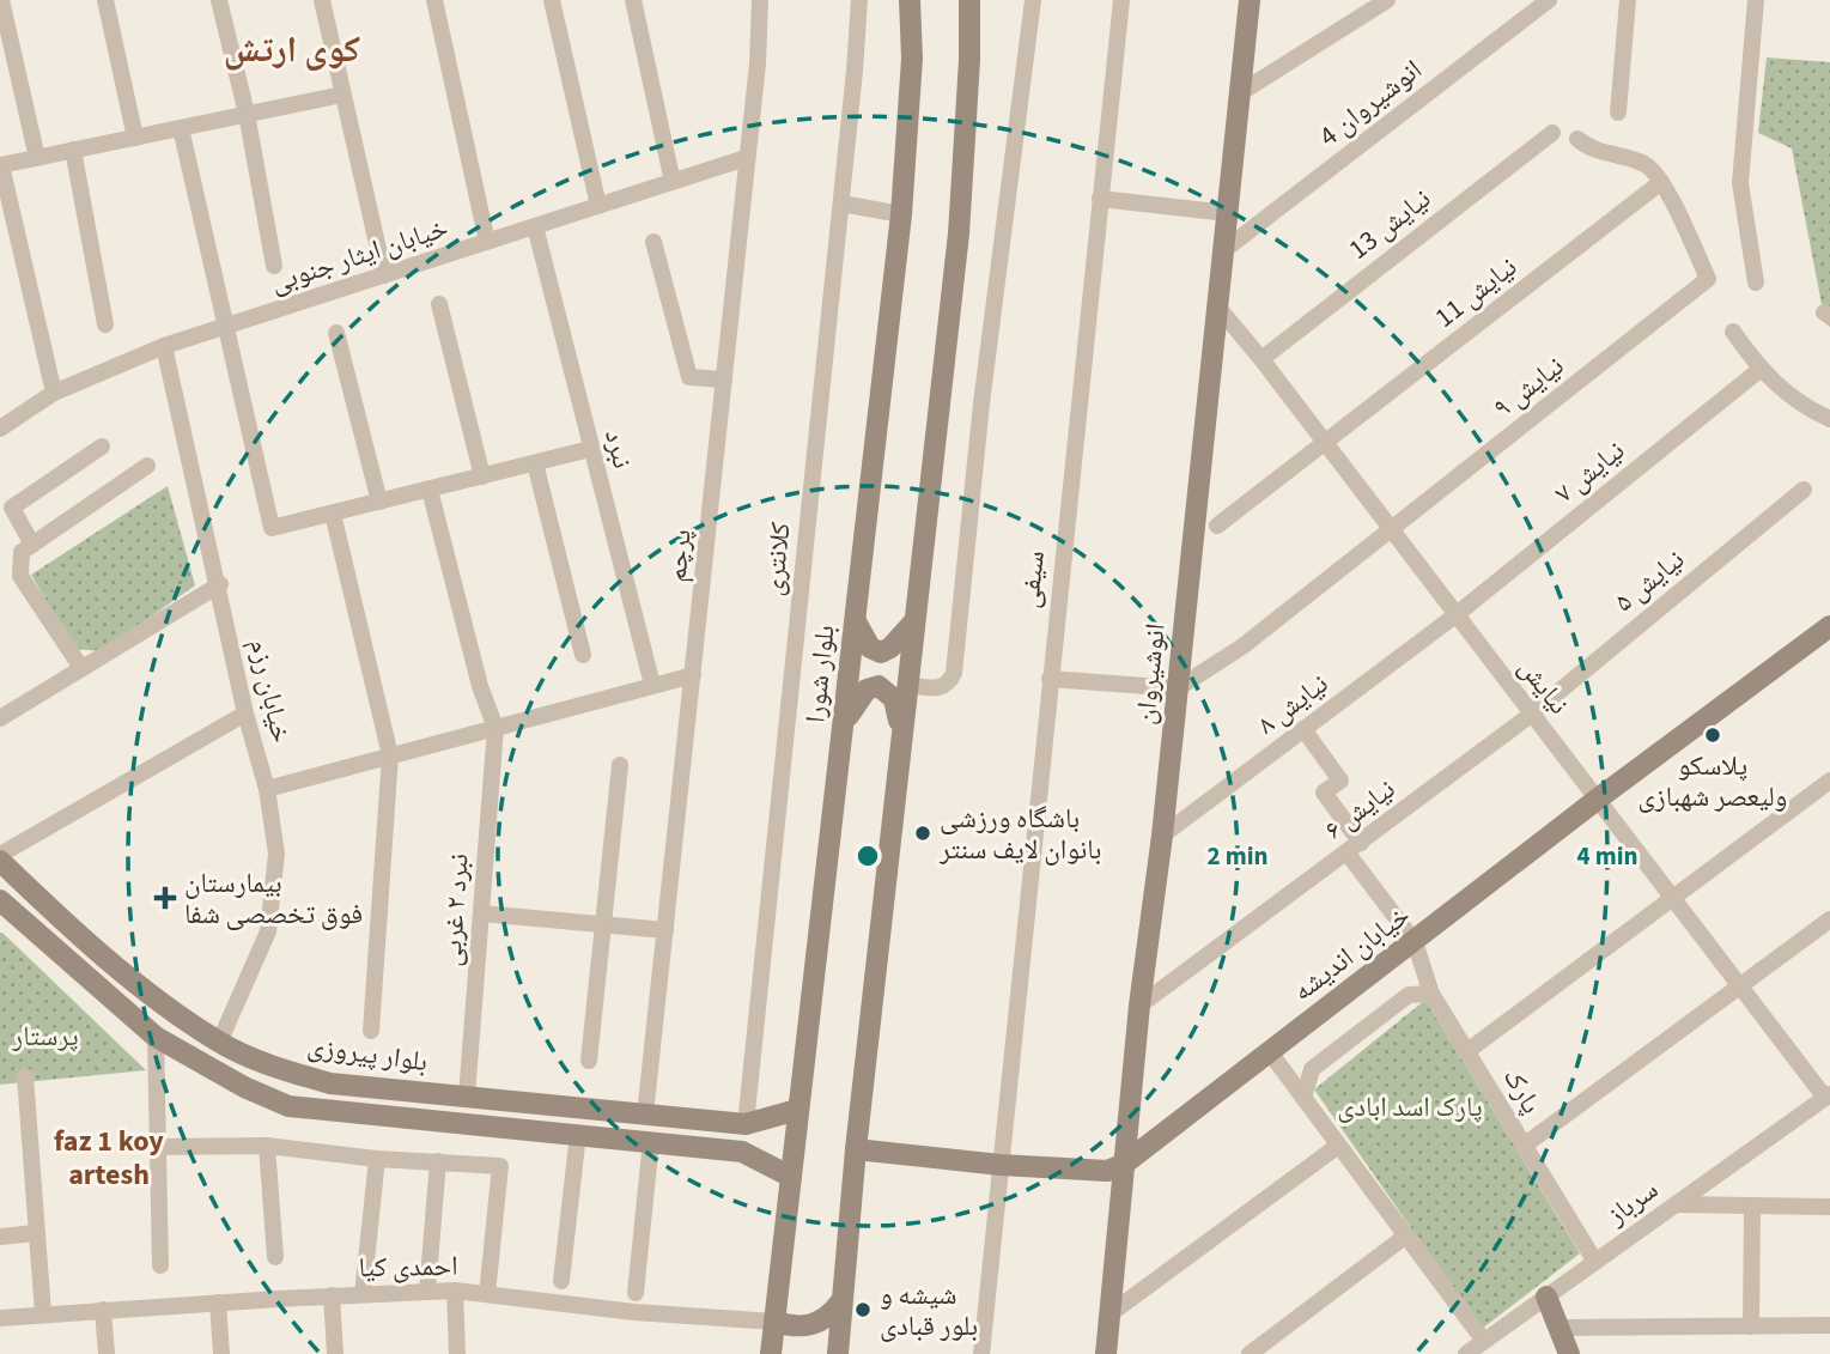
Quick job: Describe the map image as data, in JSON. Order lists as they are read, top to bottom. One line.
{"streets":{"main road":["بلوار شورا","انوشیروان","خیابان اندیشه","بلوار پیروزی"],"street":["انوشیروان 4","نیایش 13","خیابان ایثار جنوبی","نیایش 11","نیایش ۹","نبرد","نیایش ۷","پرچم","کلانتری","سیفی","نیایش ۵","نیایش","خیابان رزم","نیایش ۸","نیایش ۶","نبرد ۲ غربی","پارک","سرباز","احمدی کیا"]},"crossings":[["انوشیروان 4","انوشیروان"],["نیایش 13","نیایش"],["خیابان ایثار جنوبی","نبرد"],["خیابان ایثار جنوبی","پرچم"],["خیابان ایثار جنوبی","خیابان رزم"],["نیایش 11","نیایش ۹"],["نیایش 11","نیایش"],["نیایش ۹","انوشیروان"],["نیایش ۹","نیایش"],["نیایش ۷","نیایش"],["نیایش ۷","نیایش ۸"],["پرچم","بلوار پیروزی"],["کلانتری","بلوار پیروزی"],["نیایش ۵","نیایش"],["نیایش ۵","نیایش ۶"],["بلوار شورا","بلوار پیروزی"],["بلوار شورا","احمدی کیا"],["انوشیروان","نیایش"],["انوشیروان","نیایش ۸"],["انوشیروان","نیایش ۶"],["انوشیروان","خیابان اندیشه"],["نیایش","نیایش ۸"],["نیایش","نیایش ۶"],["نیایش","خیابان اندیشه"],["نیایش","سرباز"],["خیابان رزم","بلوار پیروزی"],["نیایش ۸","پارک"],["نیایش ۶","پارک"],["نبرد ۲ غربی","بلوار پیروزی"],["خیابان اندیشه","پارک"],["پارک","سرباز"]],"districts":["کوی ارتش","faz 1 koy artesh"],"parks":["پرستار","پارک اسد ابادی"],"places":{"other":["پلاسکو ولیعصر شهبازی","باشگاه ورزشی بانوان لایف سنتر","شیشه و بلور قبادی"],"health":["بیمارستان فوق تخصصی شفا"]},"rings":["2 min","4 min"]}
